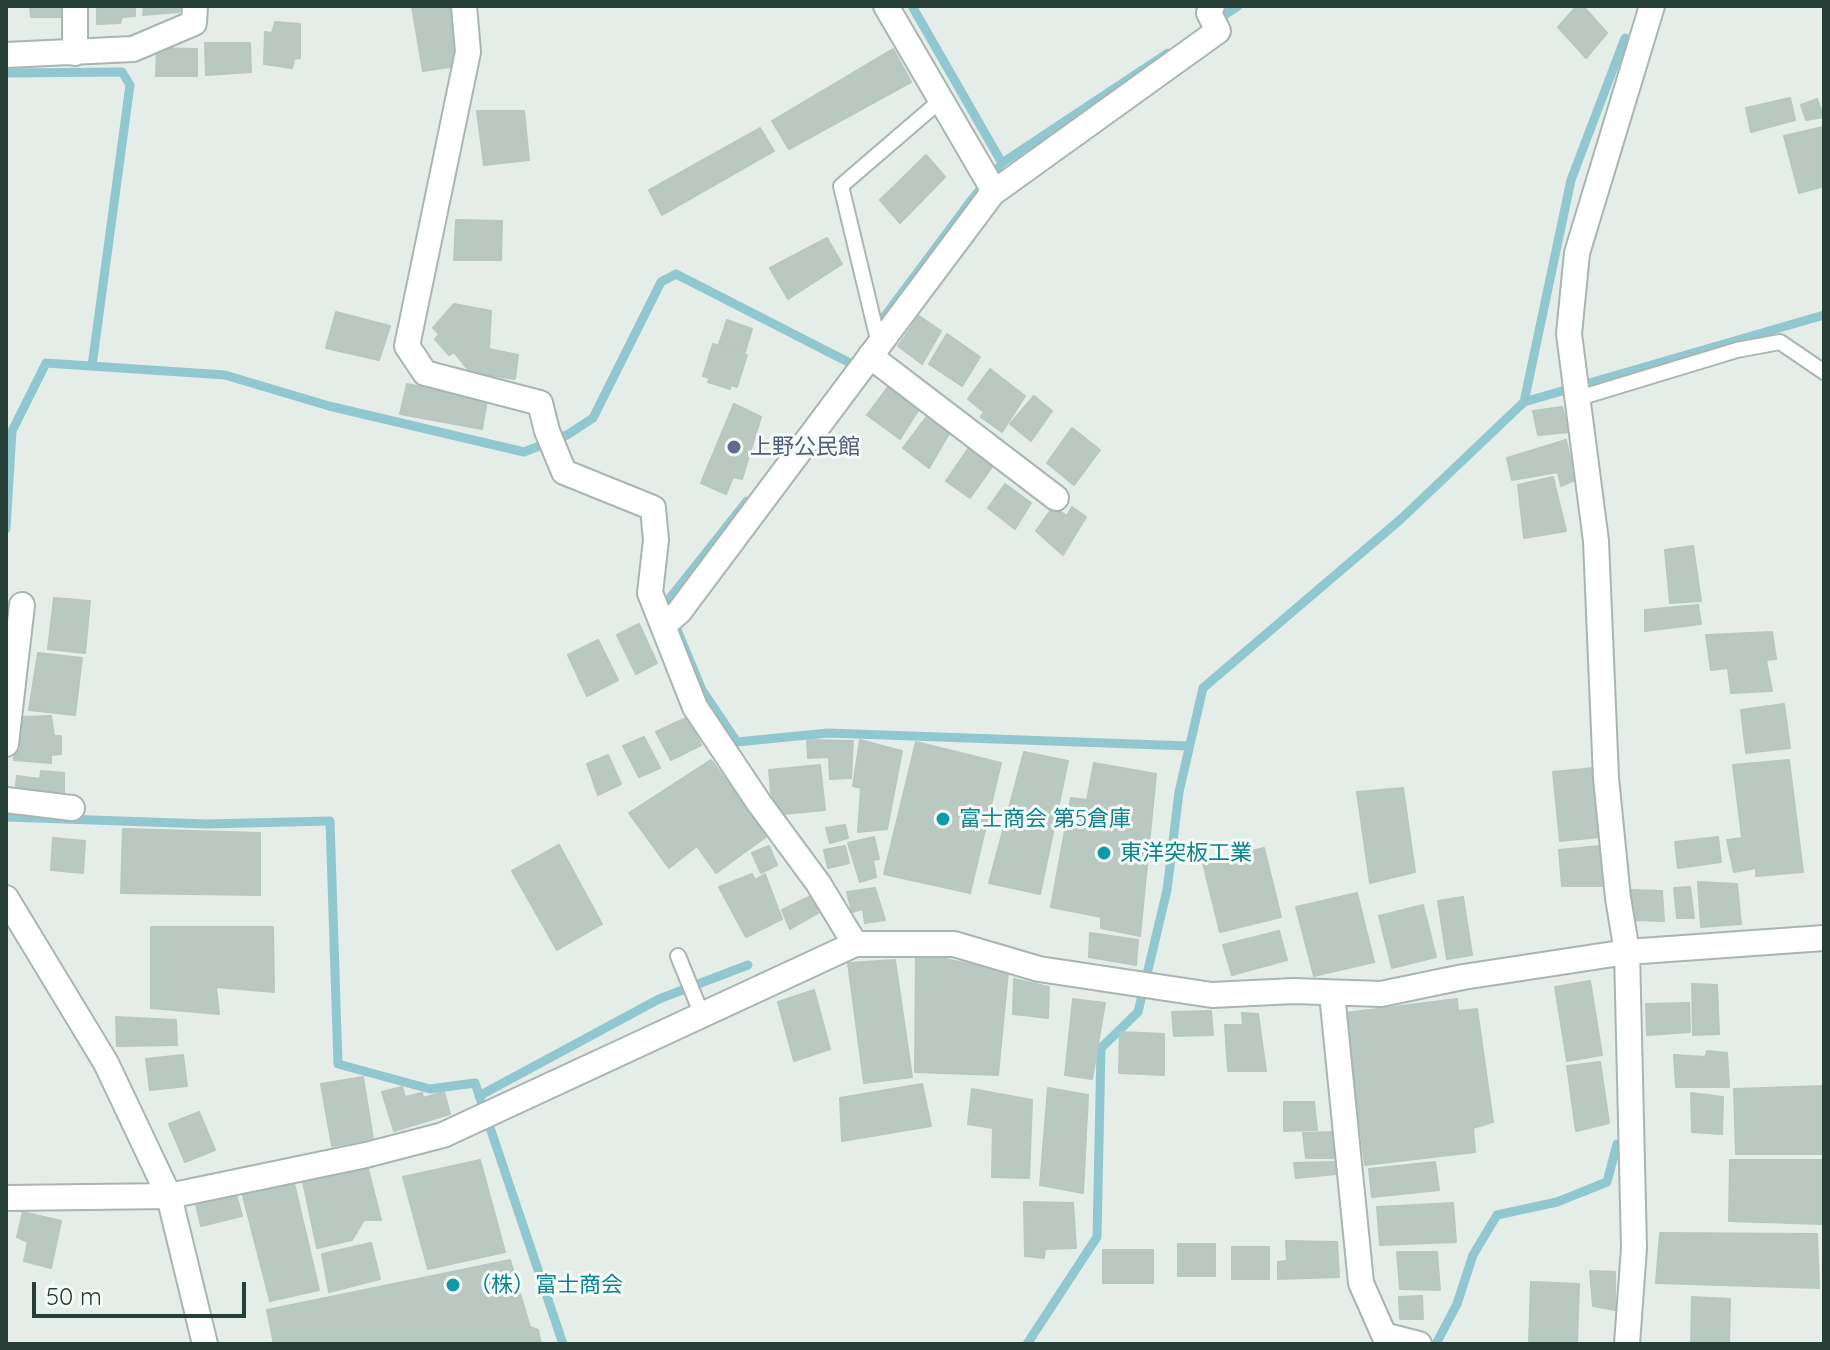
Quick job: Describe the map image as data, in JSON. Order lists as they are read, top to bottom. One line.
{"places":["上野公民館","富士商会 第5倉庫","東洋突板工業","（株）富士商会"],"scale_bar":"50 m"}
